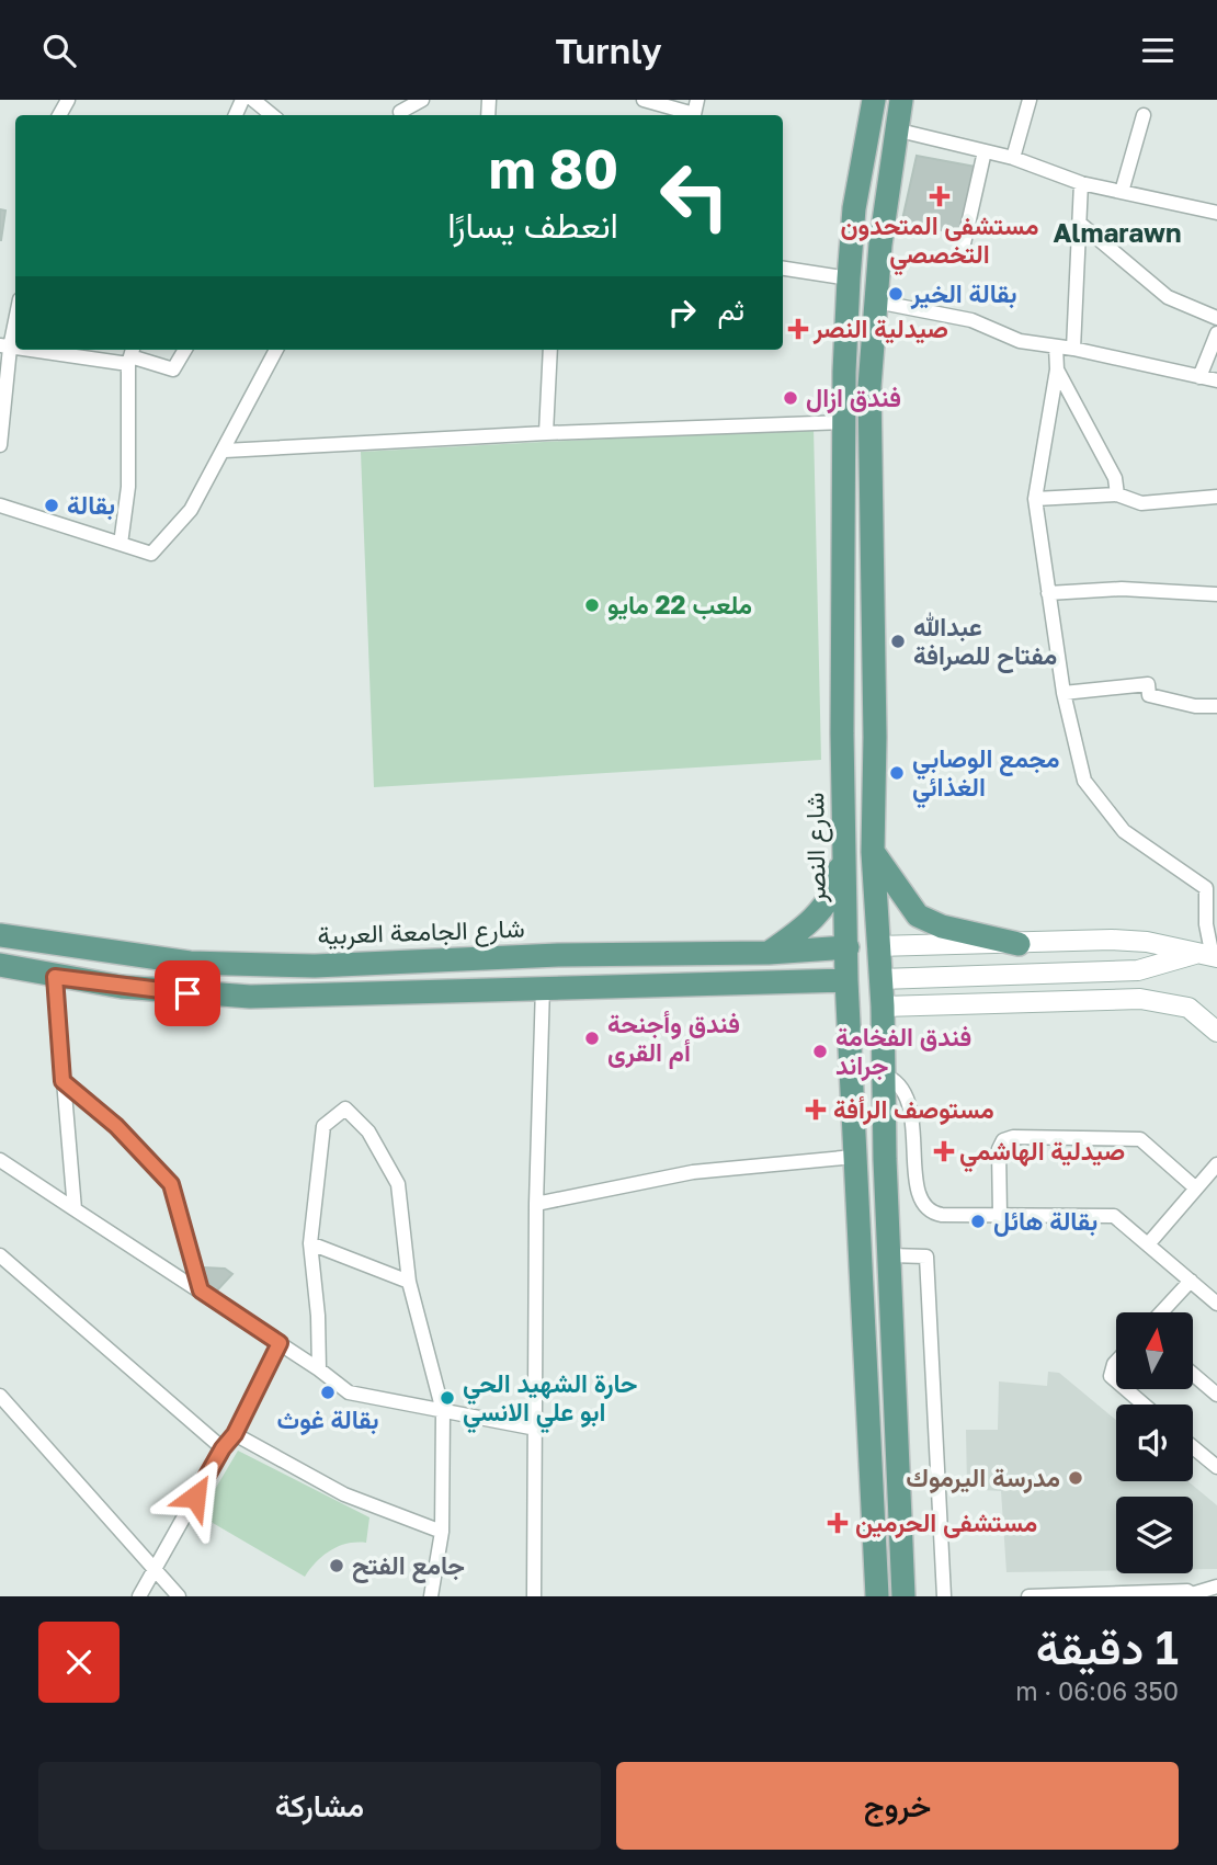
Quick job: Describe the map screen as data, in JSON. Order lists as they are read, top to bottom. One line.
{"streets":{"main road":["شارع النصر","شارع الجامعة العربية"]},"crossings":[["شارع النصر","شارع الجامعة العربية"]],"districts":["Almarawn"],"places":{"health":["مستشفى المتحدون التخصصي","صيدلية النصر","مستوصف الرأفة","صيدلية الهاشمي","مستشفى الحرمين"],"other":["بقالة الخير","فندق ازال","بقالة","ملعب 22 مايو","عبدالله مفتاح للصرافة","مجمع الوصابي الغذائي","فندق وأجنحة أم القرى","فندق الفخامة جراند","بقالة هائل","بقالة غوث","حارة الشهيد الحي ابو علي الانسي","مدرسة اليرموك","جامع الفتح"]},"north":"top","page":{"header":"Turnly","turn":["80 m","انعطف يسارًا"],"then":"ثم","heading":["1 دقيقة","350 m · 06:06"],"buttons":["خروج","مشاركة"]}}
